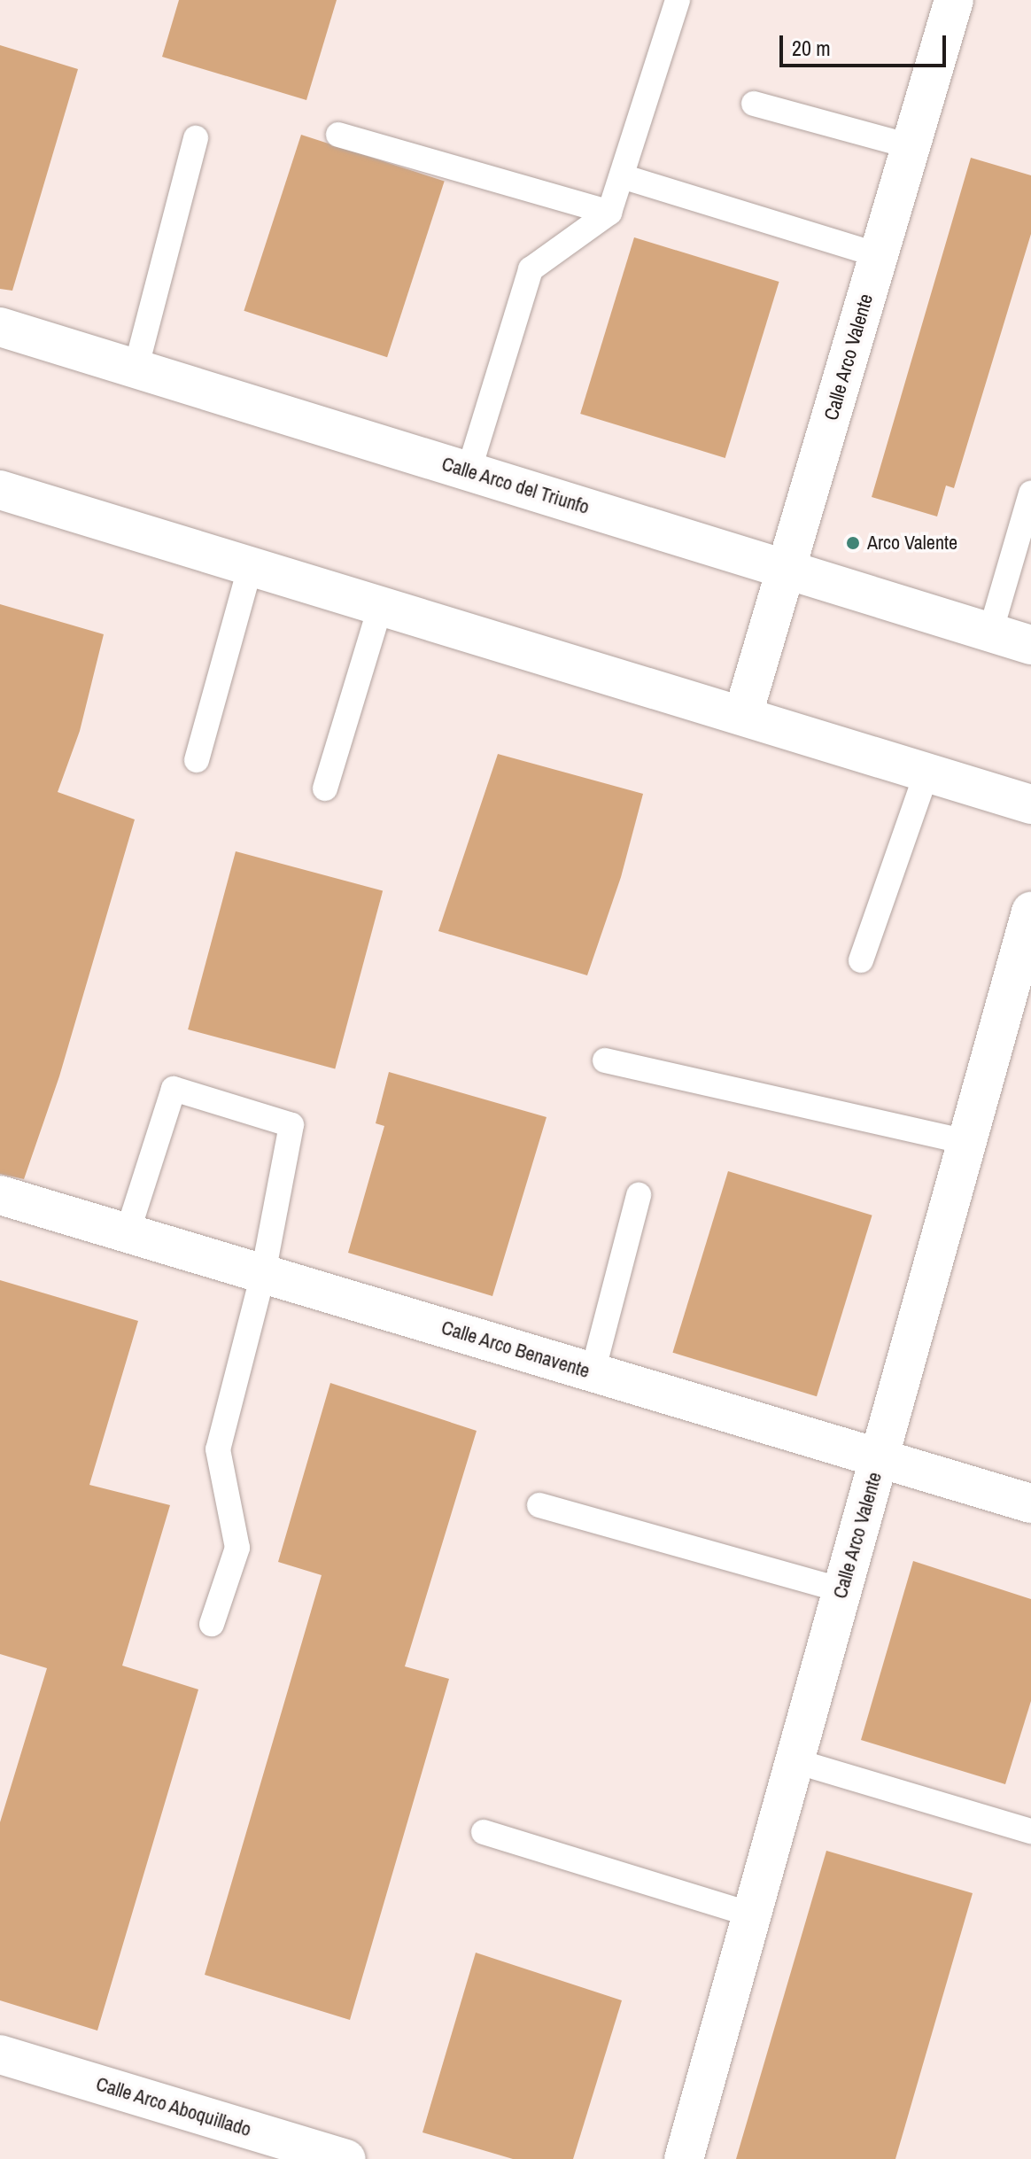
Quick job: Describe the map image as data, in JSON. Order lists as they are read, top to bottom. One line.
{"streets":{"street":["Calle Arco Valente","Calle Arco del Triunfo","Calle Arco Benavente","Calle Arco Aboquillado"]},"crossings":[["Calle Arco Valente","Calle Arco del Triunfo"],["Calle Arco Valente","Calle Arco Benavente"]],"places":["Arco Valente"],"scale_bar":"20 m"}
